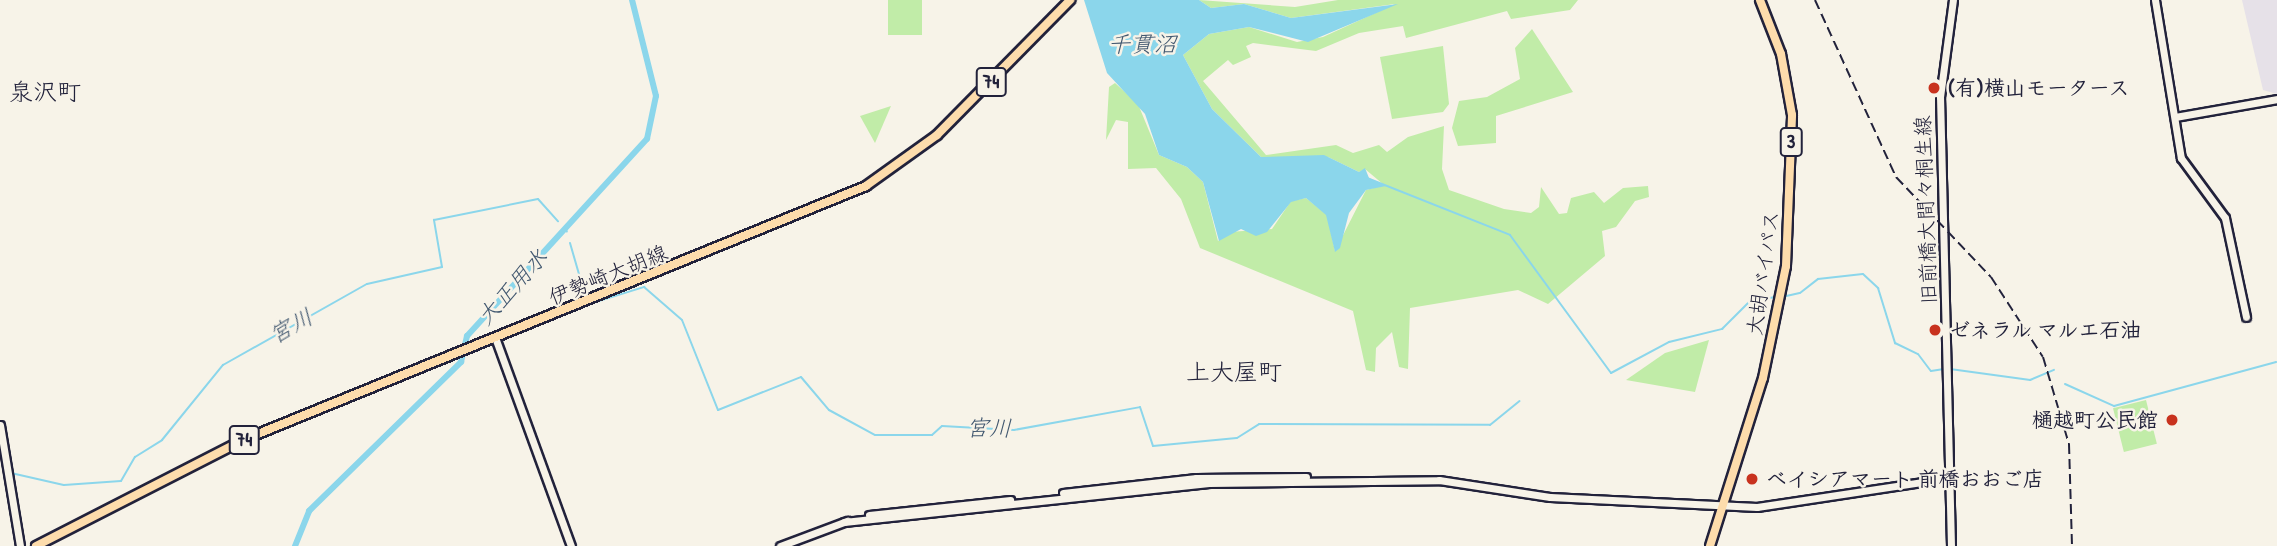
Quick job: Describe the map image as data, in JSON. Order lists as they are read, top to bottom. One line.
{"streets":{"main road":["74","3","大胡バイパス","伊勢崎大胡線"],"street":["旧前橋大間々桐生線"]},"districts":["泉沢町","上大屋町"],"water":["千貫沼","大正用水","宮川"],"places":["(有)横山モータース","ゼネラル マルエ石油","樋越町公民館","ベイシアマート 前橋おおご店"]}
